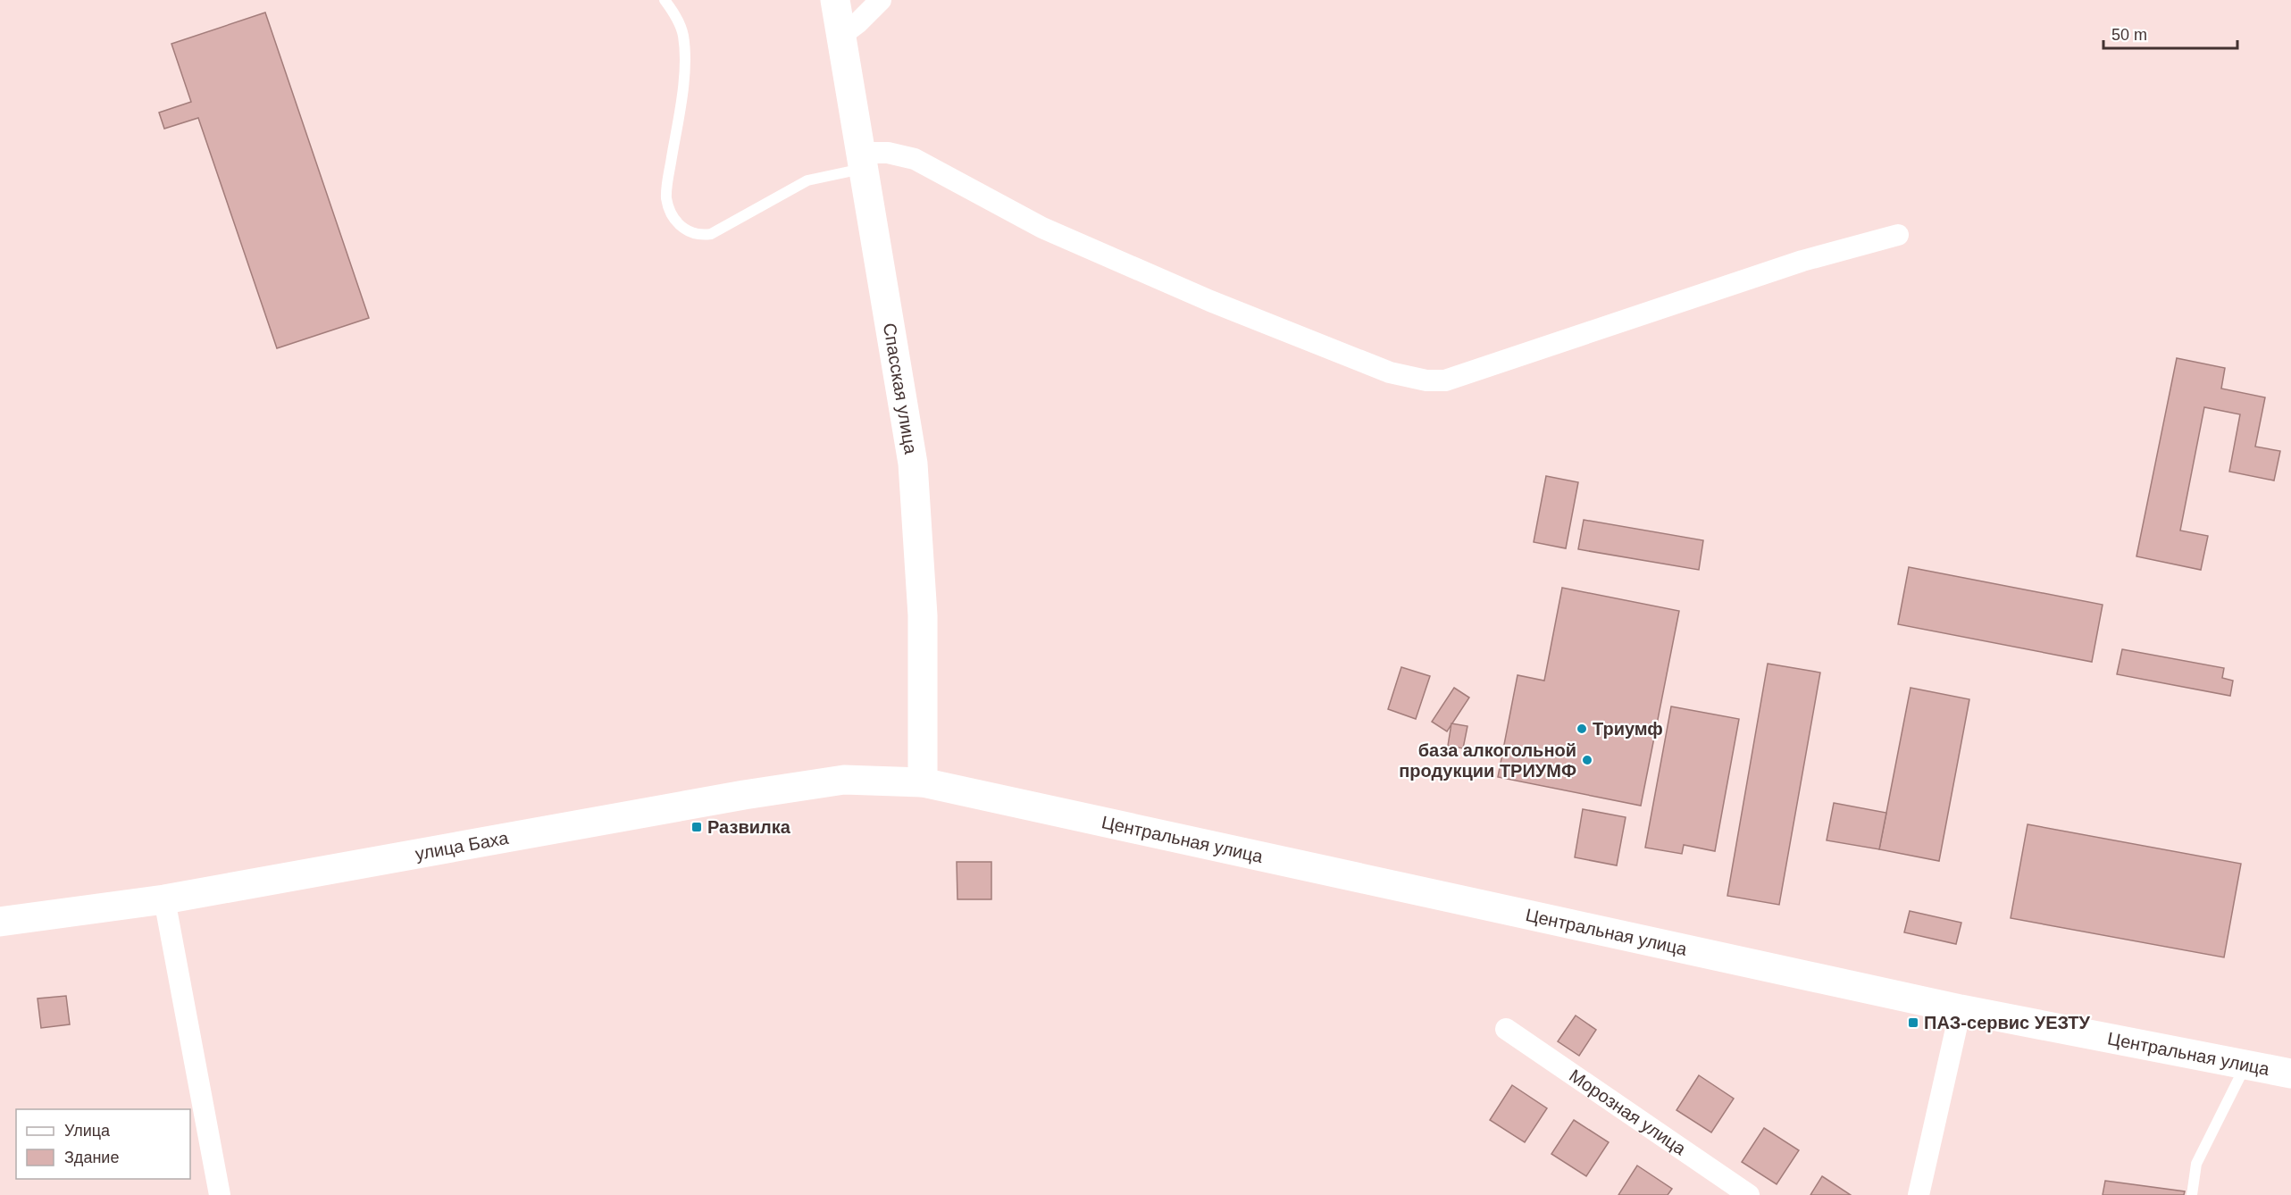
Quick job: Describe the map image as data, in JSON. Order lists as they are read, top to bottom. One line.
{"streets":{"street":["Спасская улица","Центральная улица","улица Баха","Морозная улица"]},"crossings":[["Спасская улица","Центральная улица"],["Спасская улица","улица Баха"],["Центральная улица","улица Баха"]],"places":{"other":["Триумф","база алкогольной продукции ТРИУМФ"],"transit":["Развилка","ПАЗ-сервис УЕЗТУ"]},"legend":["Улица","Здание"],"scale_bar":"50 m"}
